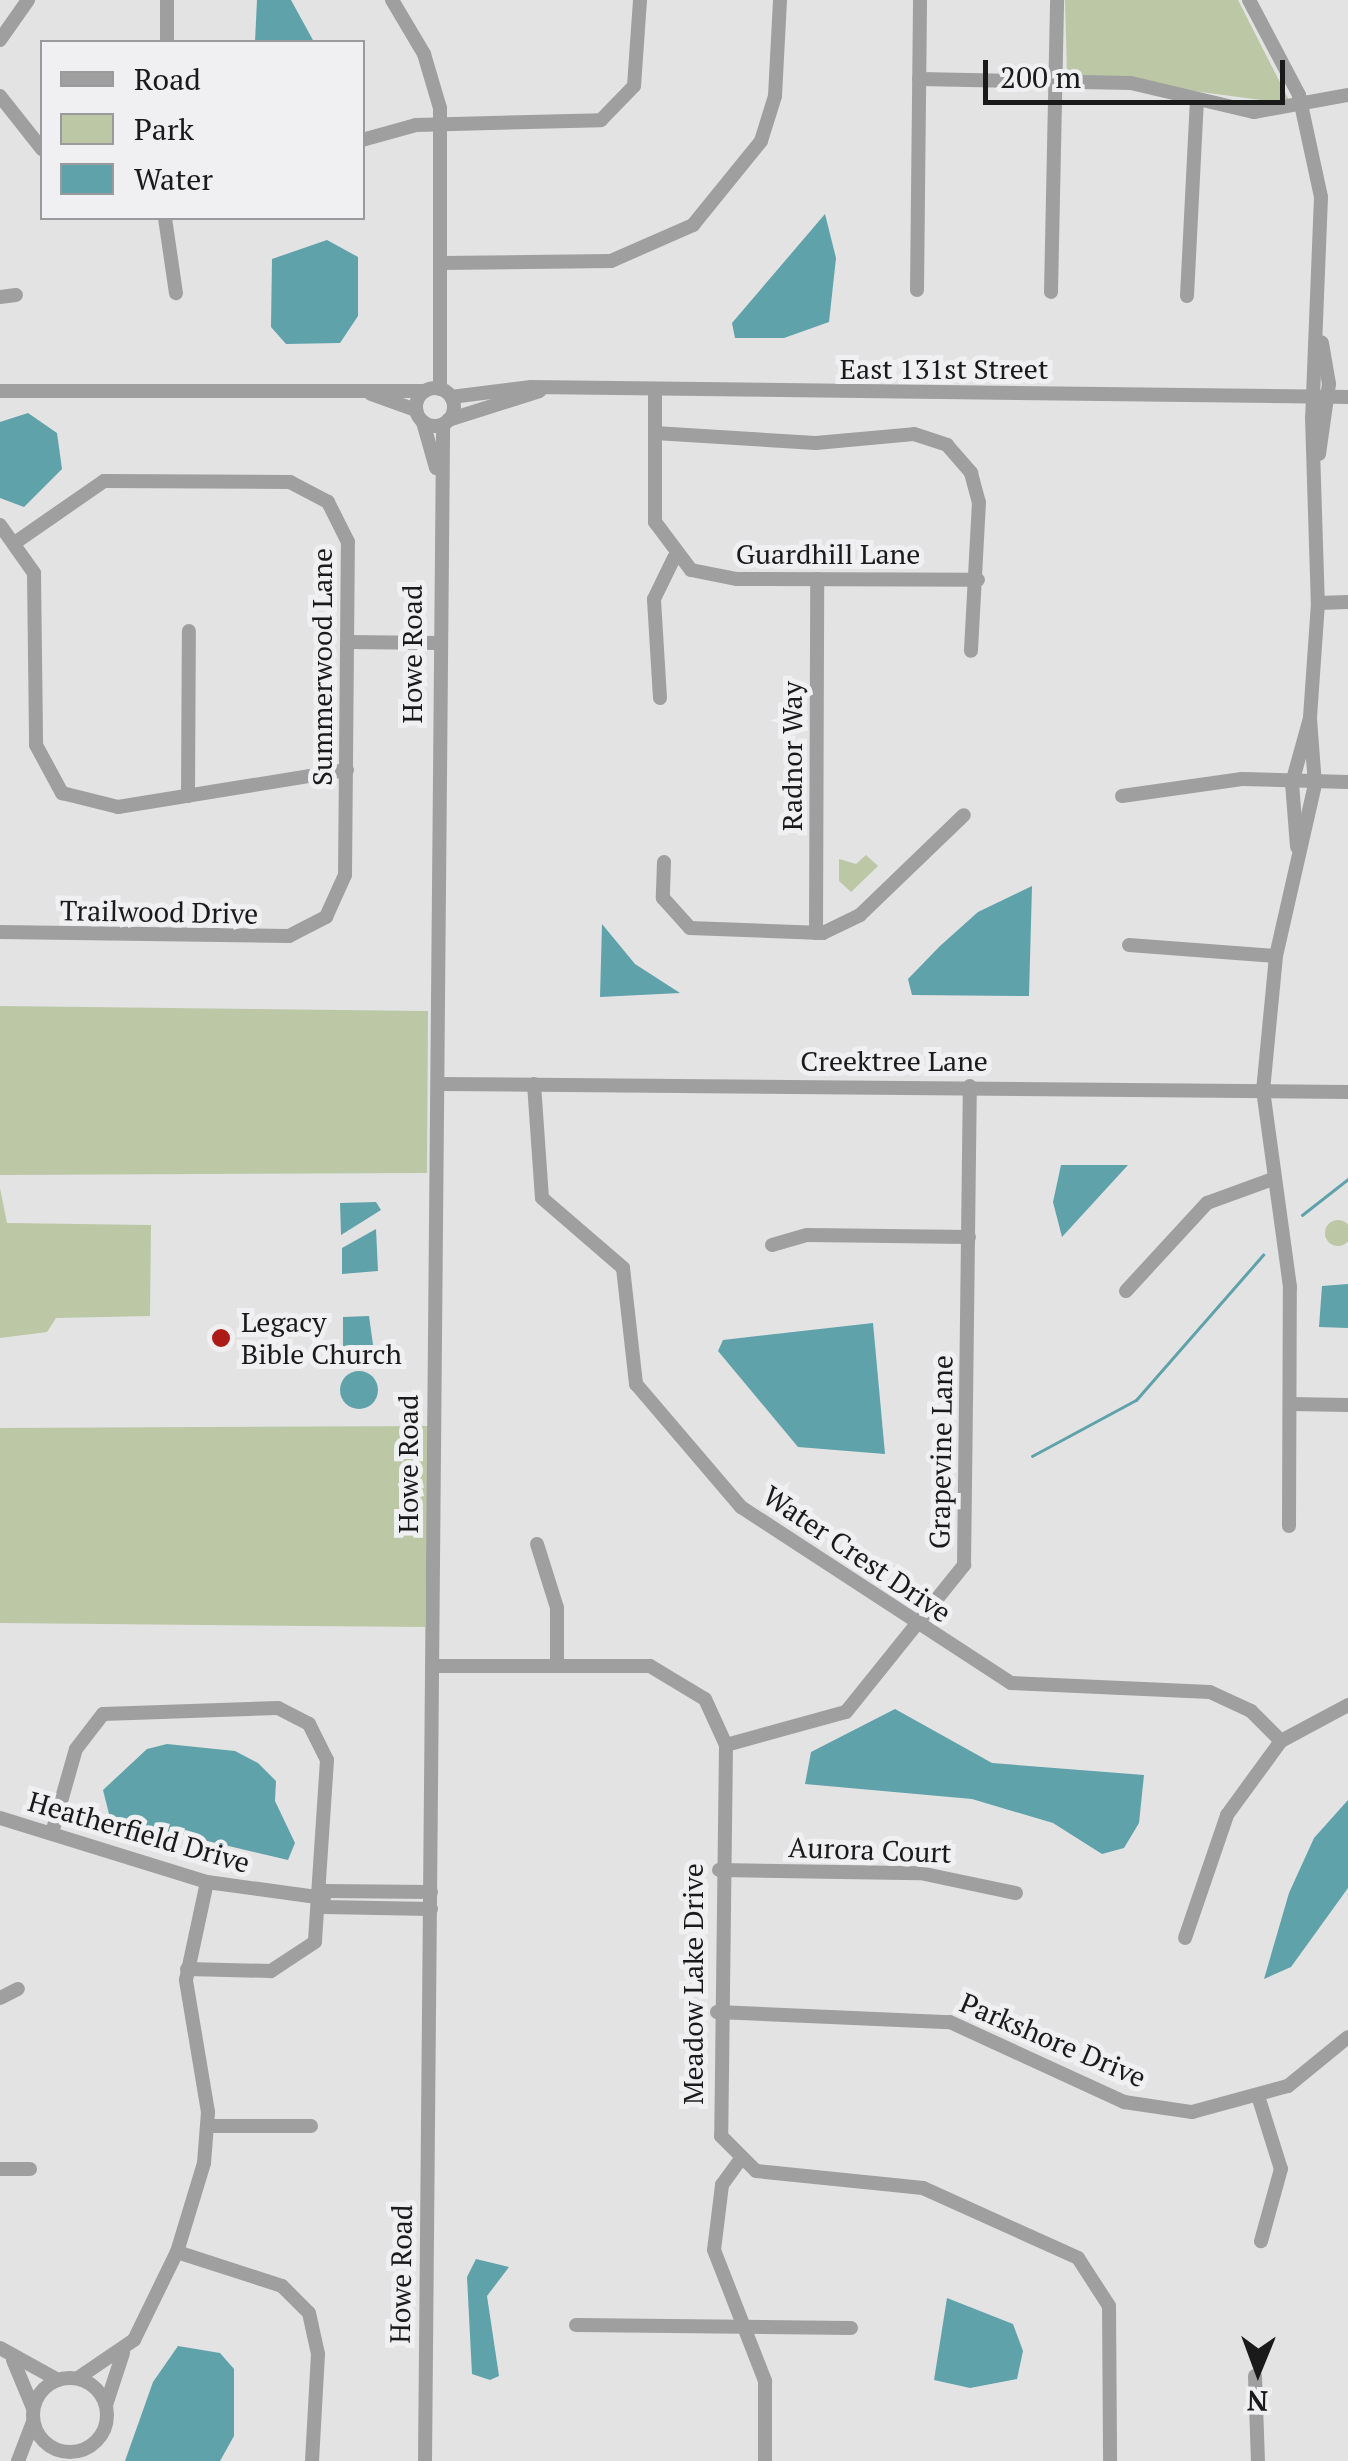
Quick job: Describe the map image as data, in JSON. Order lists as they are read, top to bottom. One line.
{"streets":{"street":["East 131st Street","Guardhill Lane","Howe Road","Summerwood Lane","Radnor Way","Trailwood Drive","Creektree Lane","Grapevine Lane","Water Crest Drive","Heatherfield Drive","Aurora Court","Meadow Lake Drive","Parkshore Drive"]},"crossings":[["East 131st Street","Howe Road"],["Guardhill Lane","Radnor Way"],["Howe Road","Creektree Lane"],["Howe Road","Heatherfield Drive"],["Howe Road","Meadow Lake Drive"],["Summerwood Lane","Trailwood Drive"],["Creektree Lane","Grapevine Lane"],["Creektree Lane","Water Crest Drive"],["Grapevine Lane","Water Crest Drive"],["Grapevine Lane","Meadow Lake Drive"],["Aurora Court","Meadow Lake Drive"],["Meadow Lake Drive","Parkshore Drive"]],"places":["Legacy Bible Church"],"legend":["Road","Park","Water"],"scale_bar":"200 m","north":"bottom"}
